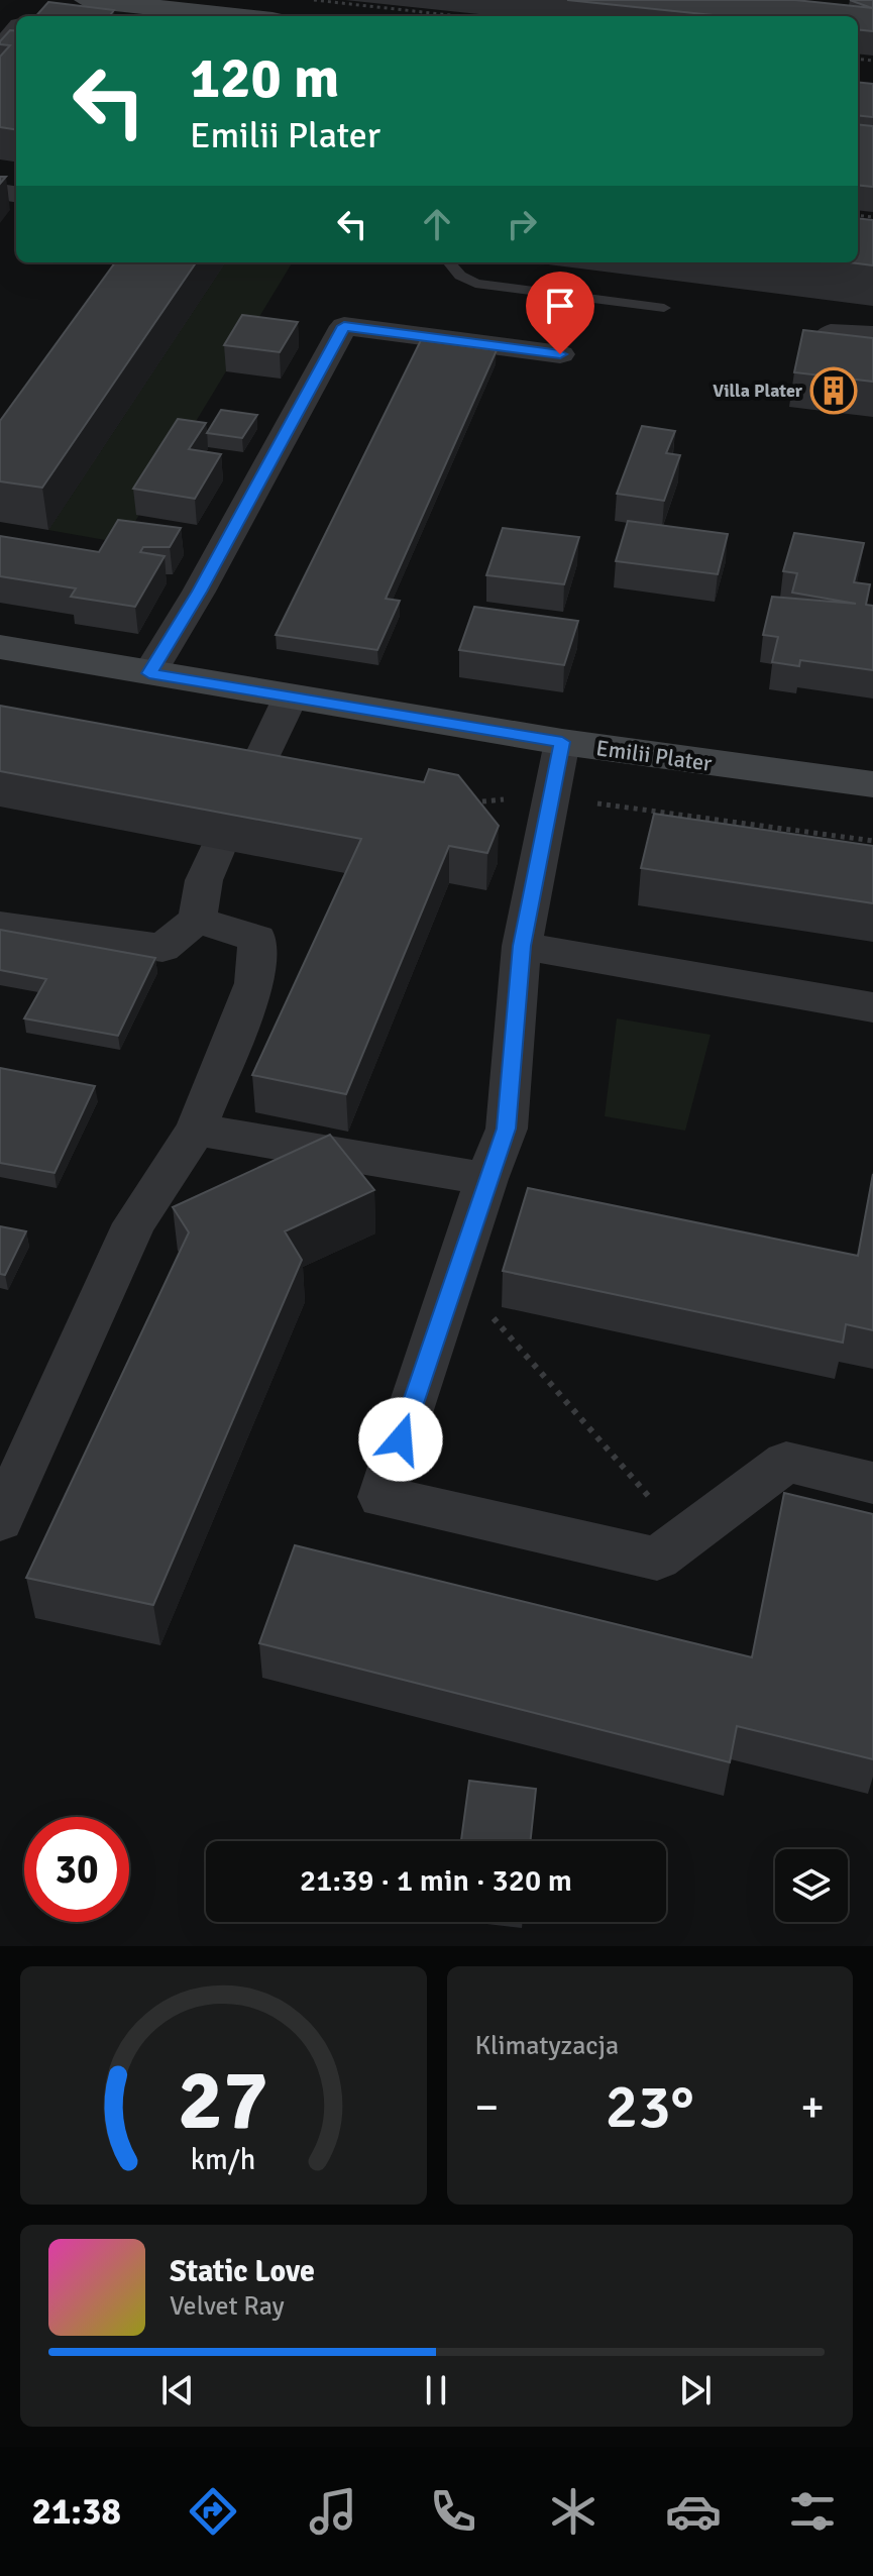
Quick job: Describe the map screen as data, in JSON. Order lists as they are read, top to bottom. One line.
{"streets":{"street":["Emilii Plater"]},"places":{"building":["Villa Plater"]},"page":{"turn":["120 m","Emilii Plater"],"limit":"30","trip":"21:39 · 1 min · 320 m","tile":"Klimatyzacja","heat":["−","23°","+"],"song":["Static Love","Velvet Ray"],"tabs":"21:38","gauge":["27","km/h"]}}
